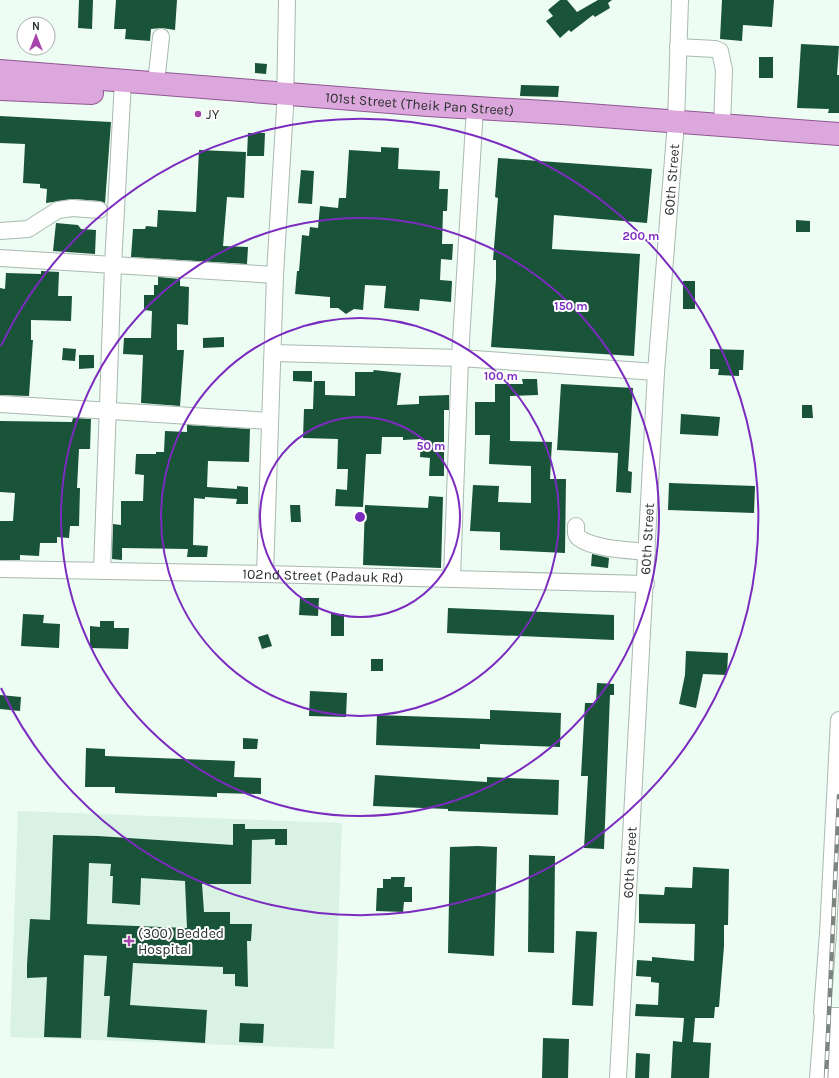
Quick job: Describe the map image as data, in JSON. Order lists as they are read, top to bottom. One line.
{"streets":{"main road":["101st Street (Theik Pan Street)"],"street":["60th Street","102nd Street (Padauk Rd)"]},"crossings":[["101st Street (Theik Pan Street)","60th Street"],["60th Street","102nd Street (Padauk Rd)"]],"places":{"other":["JY"],"health":["(300) Bedded Hospital"]},"north":"top","rings":["200 m","150 m","100 m","50 m"]}
